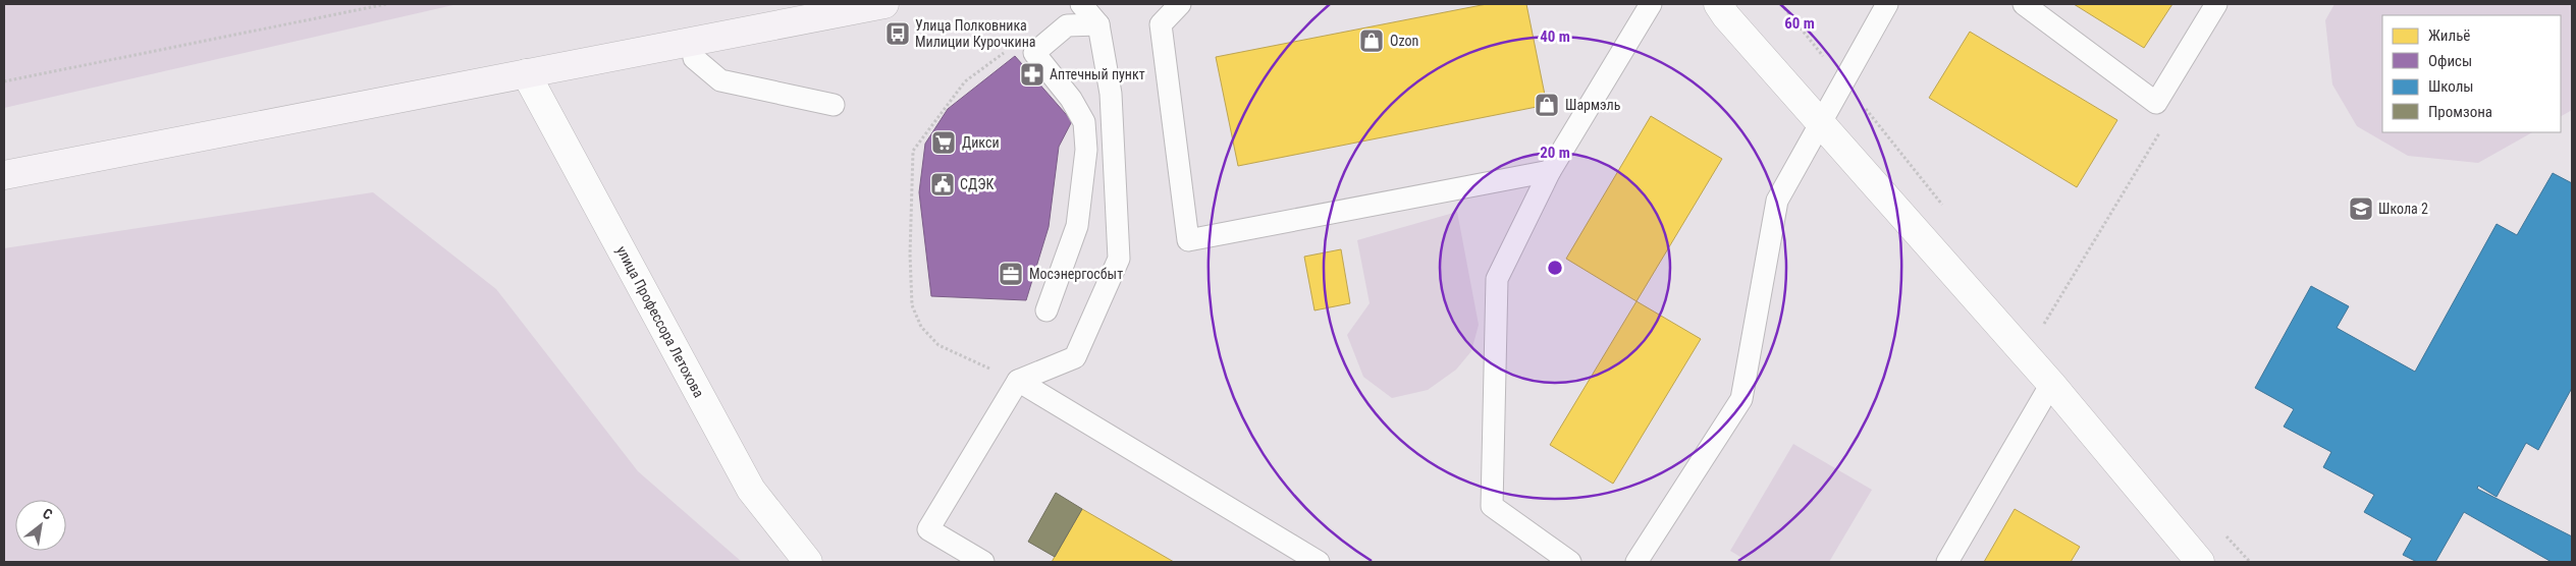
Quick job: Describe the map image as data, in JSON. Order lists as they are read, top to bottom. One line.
{"streets":{"street":["улица Профессора Летохова"]},"places":{"bus stop":["Улица Полковника Милиции Курочкина"],"shop":["Ozon","Шармэль"],"pharmacy":["Аптечный пункт"],"supermarket":["Дикси"],"public building":["СДЭК"],"school or university":["Школа 2"],"office":["Мосэнергосбыт"]},"legend":["Жильё","Офисы","Школы","Промзона"],"north":"top right","rings":["60 m","40 m","20 m"]}
